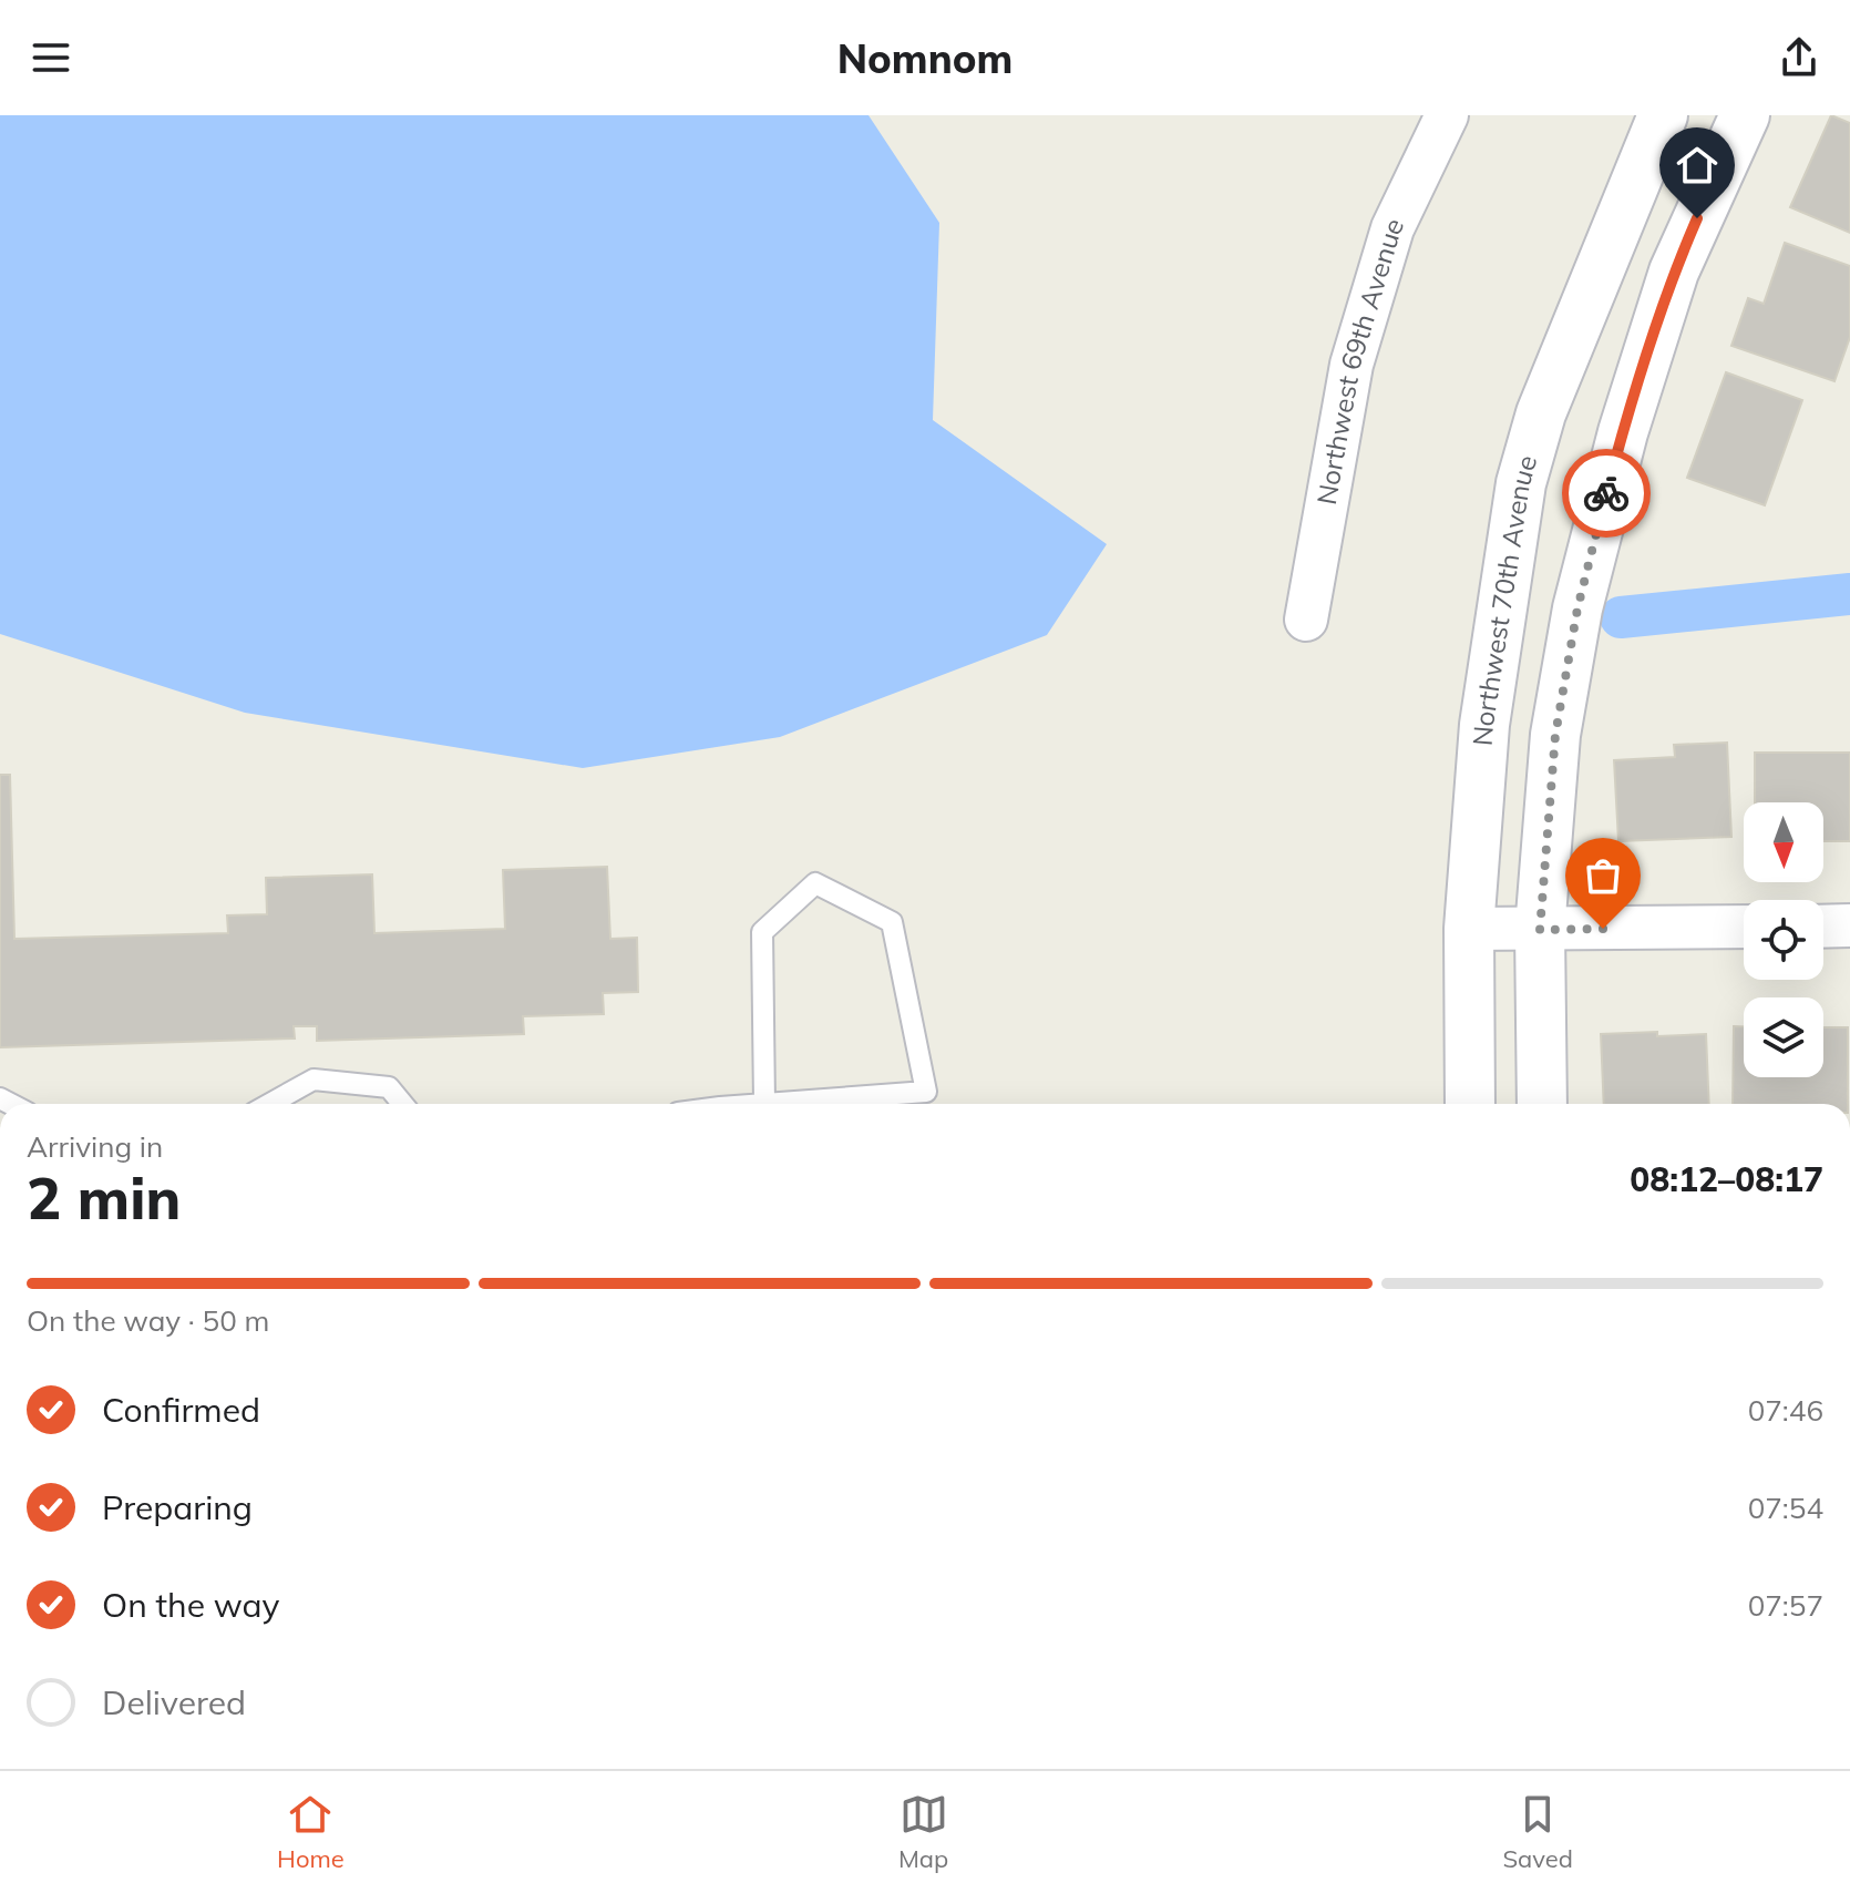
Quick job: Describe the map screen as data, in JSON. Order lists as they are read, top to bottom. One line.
{"streets":{"street":["Northwest 69th Avenue","Northwest 70th Avenue"]},"north":"bottom","page":{"header":"Nomnom","heading":["2 min","Arriving in","08:12–08:17"],"bar":"On the way · 50 m","list":[["Confirmed","07:46"],["Preparing","07:54"],["On the way","07:57"],"Delivered"],"tabs":["Home","Map","Saved"]}}
